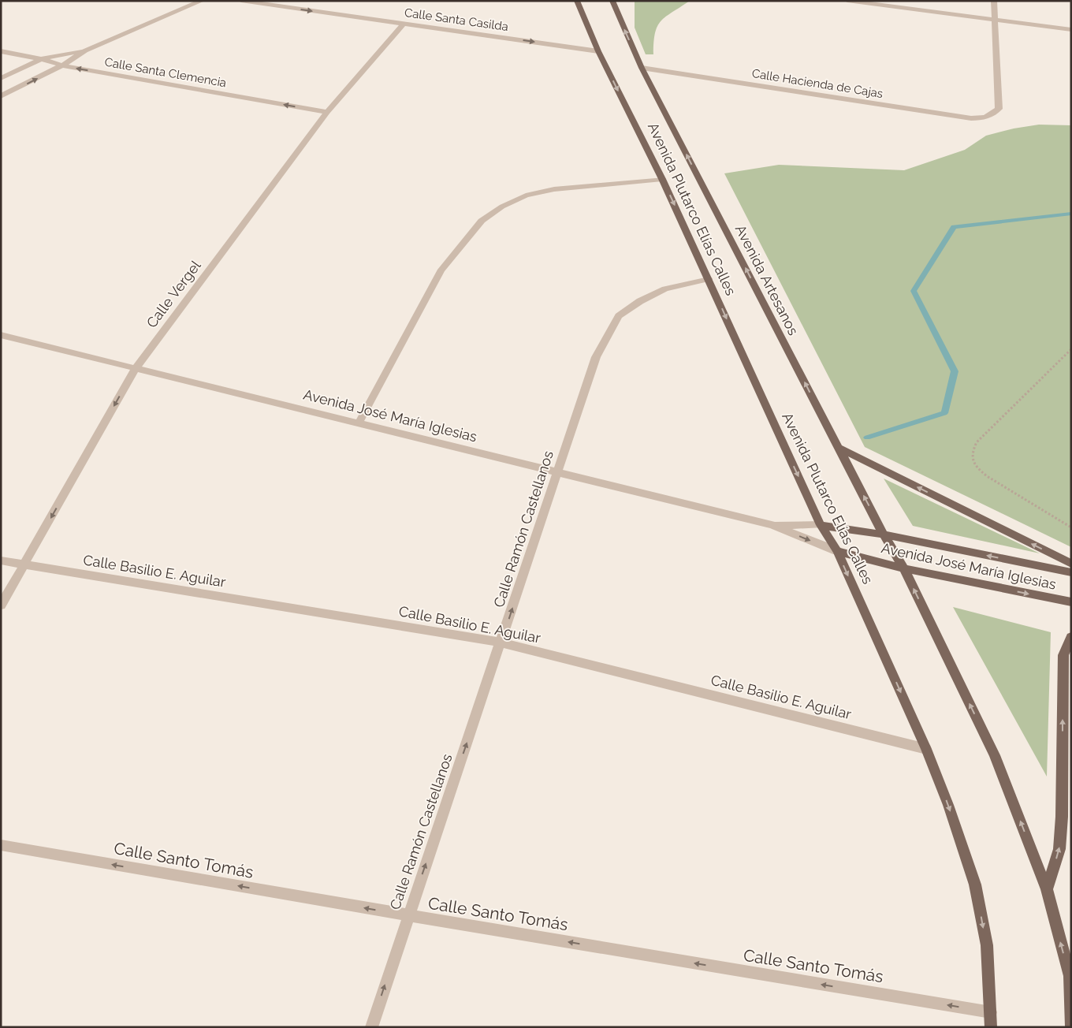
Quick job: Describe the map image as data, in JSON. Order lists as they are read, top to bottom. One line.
{"streets":{"main road":["Avenida Plutarco Elías Calles","Avenida Artesanos","Avenida José María Iglesias"],"street":["Calle Santa Casilda","Calle Santa Clemencia","Calle Hacienda de Cajas","Calle Vergel","Calle Ramón Castellanos","Calle Basilio E. Aguilar","Calle Santo Tomás"]},"crossings":[["Calle Santa Casilda","Avenida Plutarco Elías Calles"],["Calle Santa Casilda","Calle Vergel"],["Calle Santa Clemencia","Calle Vergel"],["Calle Hacienda de Cajas","Avenida Artesanos"],["Avenida Plutarco Elías Calles","Avenida José María Iglesias"],["Avenida Plutarco Elías Calles","Calle Ramón Castellanos"],["Avenida Plutarco Elías Calles","Calle Basilio E. Aguilar"],["Avenida Plutarco Elías Calles","Calle Santo Tomás"],["Avenida Artesanos","Avenida José María Iglesias"],["Calle Vergel","Avenida José María Iglesias"],["Calle Vergel","Calle Basilio E. Aguilar"],["Avenida José María Iglesias","Calle Ramón Castellanos"],["Calle Ramón Castellanos","Calle Basilio E. Aguilar"],["Calle Ramón Castellanos","Calle Santo Tomás"]],"one_way":["Calle Santa Casilda","Calle Santa Clemencia","Avenida Artesanos","Calle Ramón Castellanos","Calle Santo Tomás"]}
